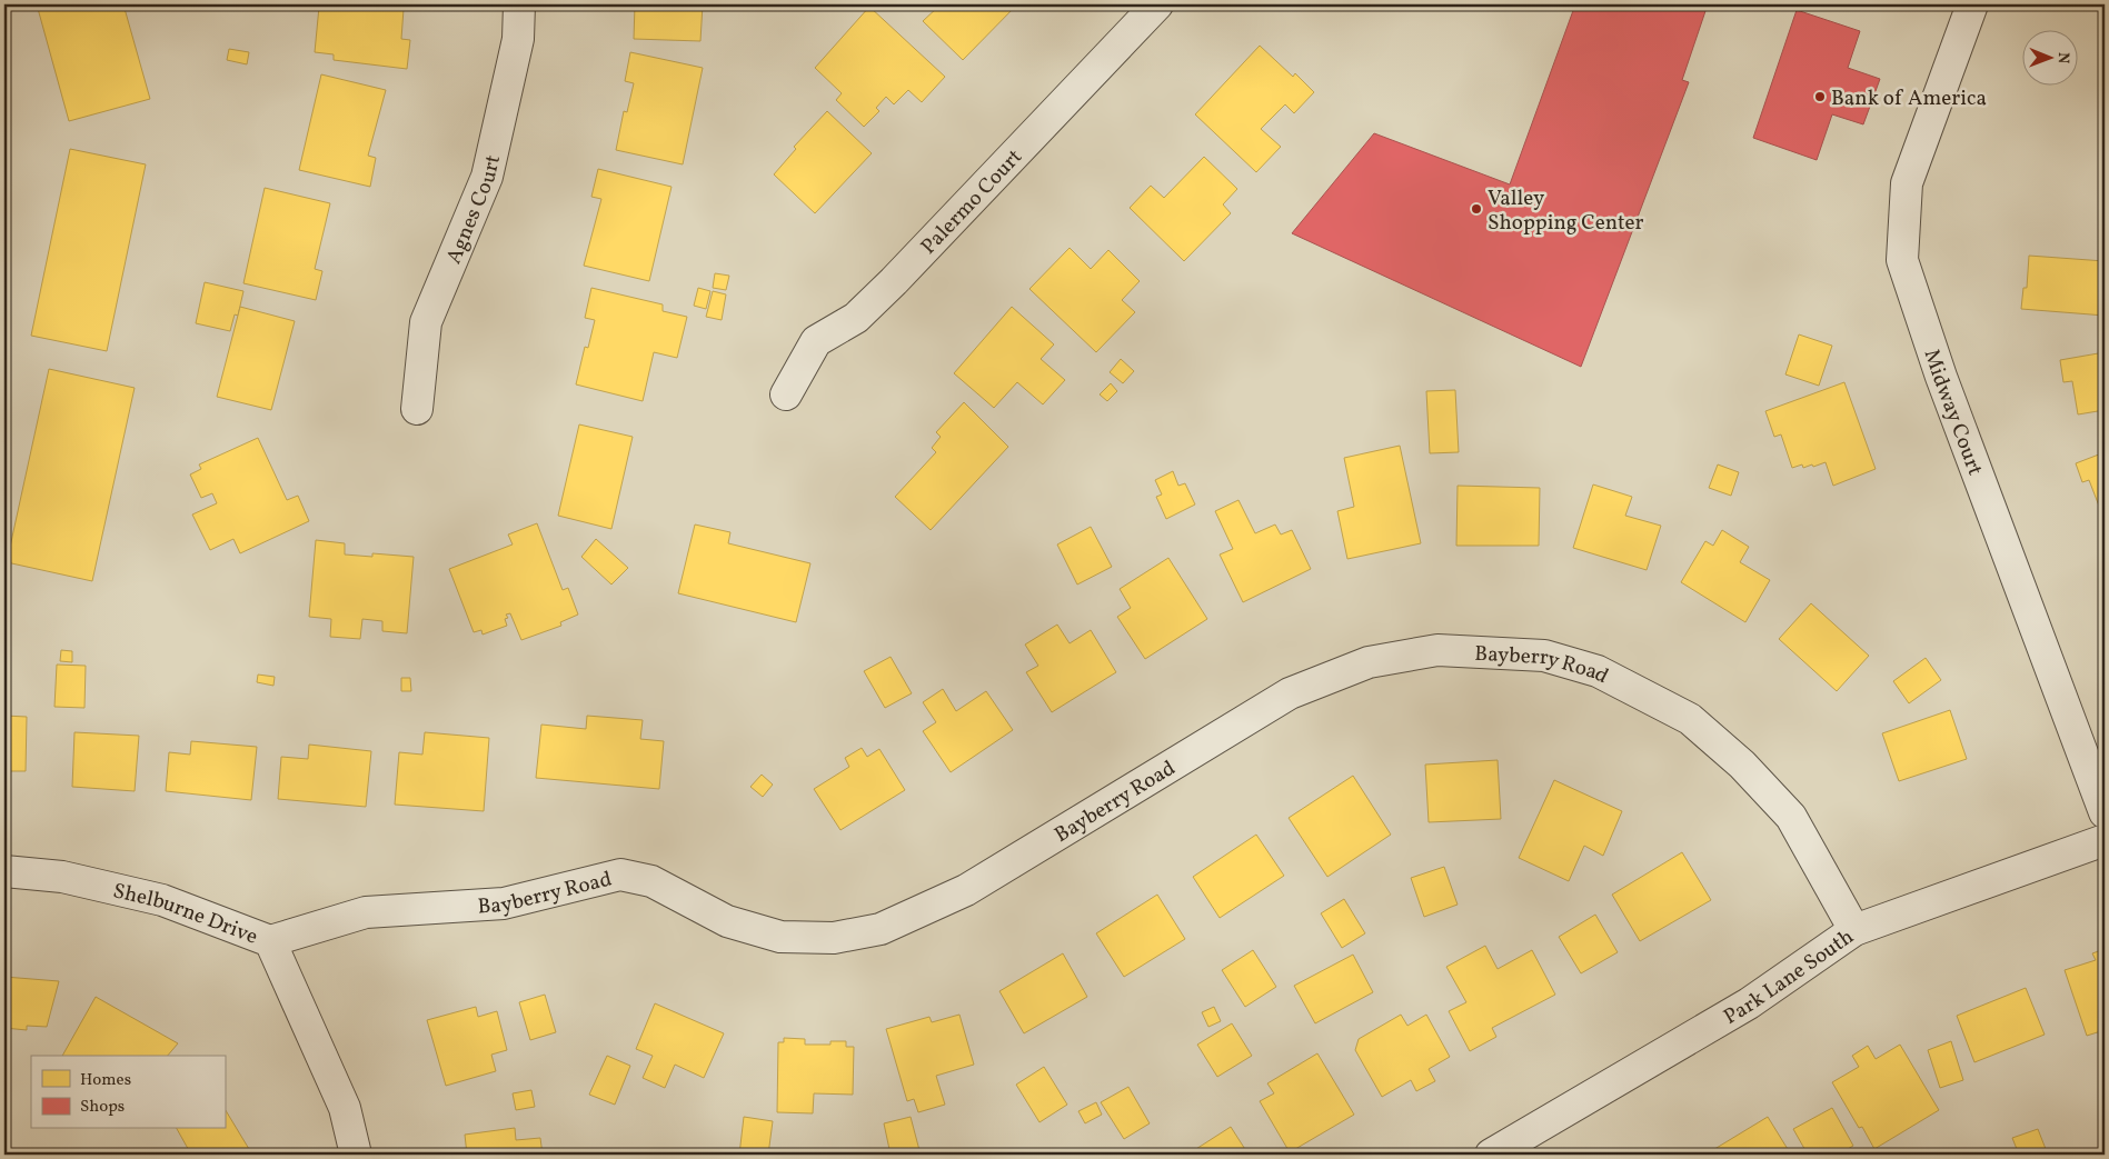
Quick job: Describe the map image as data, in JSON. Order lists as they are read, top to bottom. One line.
{"streets":{"street":["Palermo Court","Agnes Court","Midway Court","Bayberry Road","Shelburne Drive","Park Lane South"]},"crossings":[["Bayberry Road","Shelburne Drive"],["Bayberry Road","Park Lane South"]],"places":["Bank of America","Valley Shopping Center"],"legend":["Homes","Shops"],"north":"right"}
